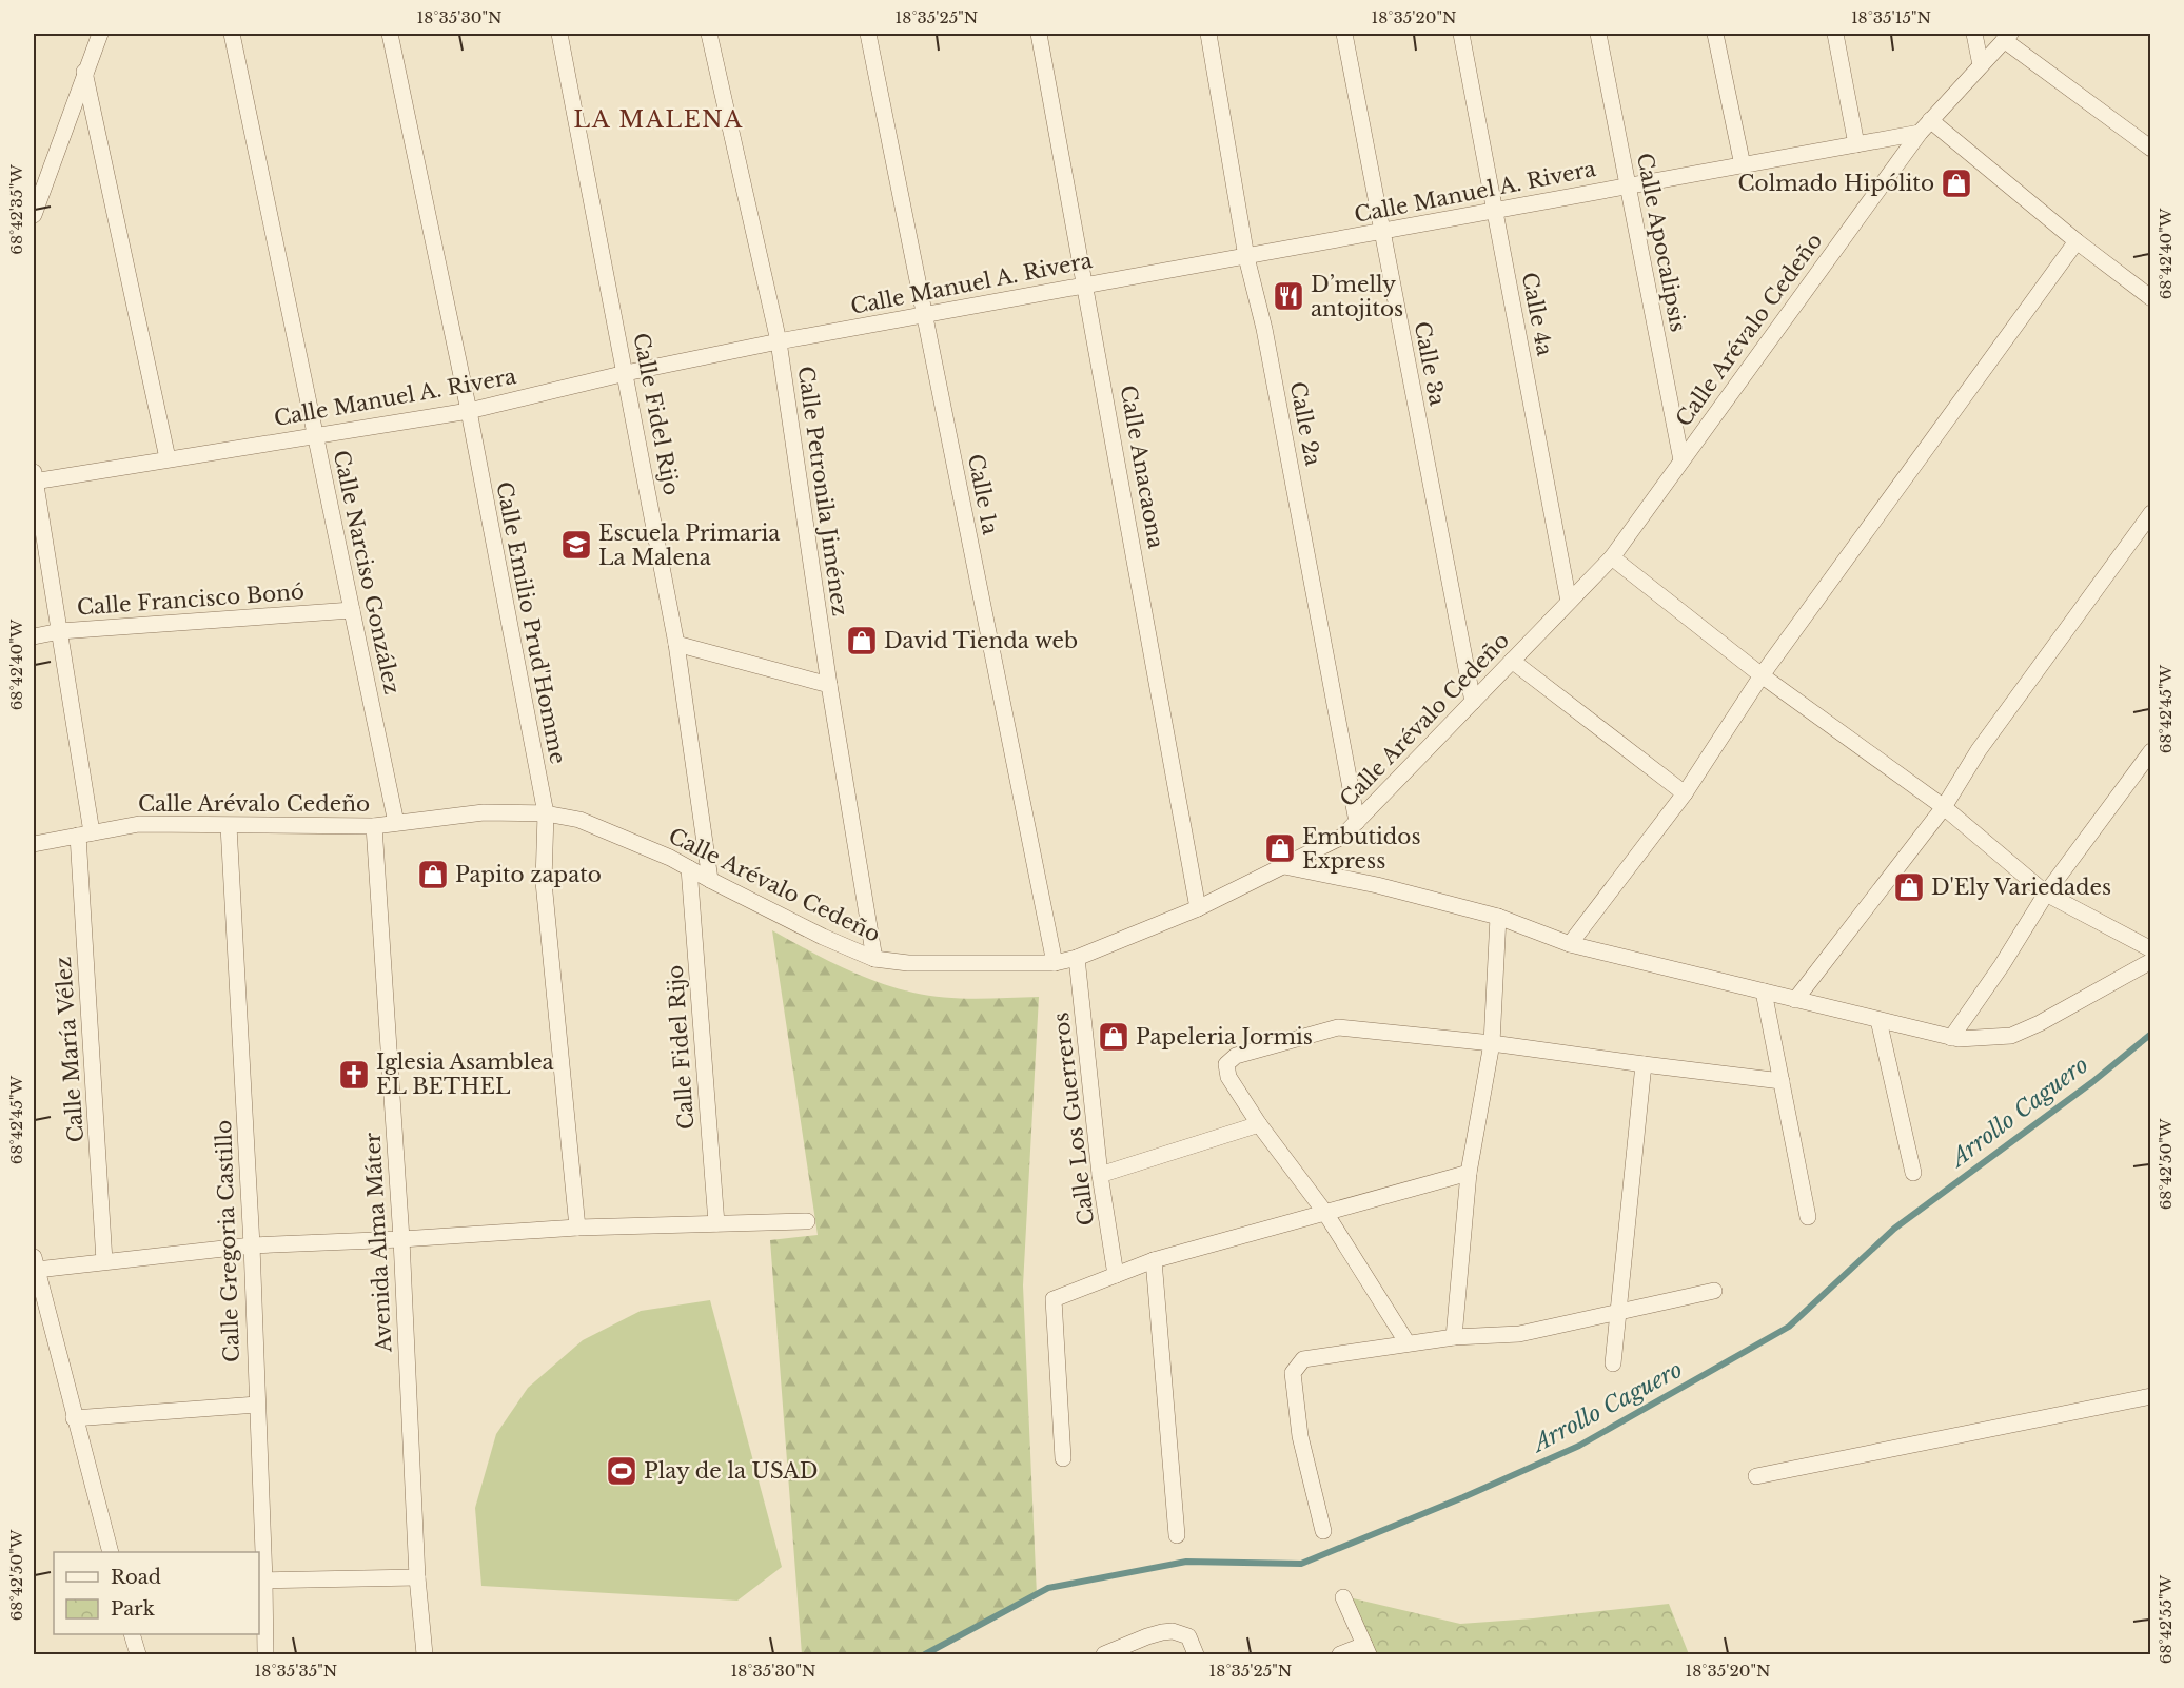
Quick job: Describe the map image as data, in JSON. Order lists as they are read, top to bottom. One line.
{"streets":{"street":["Calle Manuel A. Rivera","Calle Apocalipsis","Calle 4a","Calle Arévalo Cedeño","Calle 3a","Calle Fidel Rijo","Calle 2a","Calle Anacaona","Calle Petronila Jiménez","Calle 1a","Calle Narciso González","Calle Francisco Bonó","Calle Emilio Prud'Homme","Calle María Vélez","Calle Los Guerreros","Calle Gregoria Castillo","Avenida Alma Máter"]},"crossings":[["Calle Manuel A. Rivera","Calle Apocalipsis"],["Calle Manuel A. Rivera","Calle 4a"],["Calle Manuel A. Rivera","Calle Arévalo Cedeño"],["Calle Manuel A. Rivera","Calle 3a"],["Calle Manuel A. Rivera","Calle Fidel Rijo"],["Calle Manuel A. Rivera","Calle 2a"],["Calle Manuel A. Rivera","Calle Anacaona"],["Calle Manuel A. Rivera","Calle Petronila Jiménez"],["Calle Manuel A. Rivera","Calle 1a"],["Calle Manuel A. Rivera","Calle Narciso González"],["Calle Manuel A. Rivera","Calle Emilio Prud'Homme"],["Calle Manuel A. Rivera","Calle María Vélez"],["Calle Apocalipsis","Calle Arévalo Cedeño"],["Calle 4a","Calle Arévalo Cedeño"],["Calle Arévalo Cedeño","Calle 3a"],["Calle Arévalo Cedeño","Calle Fidel Rijo"],["Calle Arévalo Cedeño","Calle 2a"],["Calle Arévalo Cedeño","Calle Anacaona"],["Calle Arévalo Cedeño","Calle Petronila Jiménez"],["Calle Arévalo Cedeño","Calle 1a"],["Calle Arévalo Cedeño","Calle Narciso González"],["Calle Arévalo Cedeño","Calle Emilio Prud'Homme"],["Calle Arévalo Cedeño","Calle María Vélez"],["Calle Arévalo Cedeño","Calle Los Guerreros"],["Calle Arévalo Cedeño","Calle Gregoria Castillo"],["Calle Arévalo Cedeño","Avenida Alma Máter"],["Calle Narciso González","Calle Francisco Bonó"],["Calle Francisco Bonó","Calle María Vélez"]],"districts":["LA MALENA"],"water":["Arrollo Caguero"],"places":{"shop":["Colmado Hipólito","David Tienda web","Embutidos Express","Papito zapato","D'Ely Variedades","Papeleria Jormis"],"restaurant":["D’melly antojitos"],"school or university":["Escuela Primaria La Malena"],"church":["Iglesia Asamblea EL BETHEL"],"sports":["Play de la USAD"]},"legend":["Road","Park"],"coordinates":["18°35'30\"N","18°35'25\"N","18°35'20\"N","18°35'15\"N","68°42'35\"W","68°42'40\"W","68°42'45\"W","68°42'50\"W","68°42'55\"W","18°35'35\"N"]}
